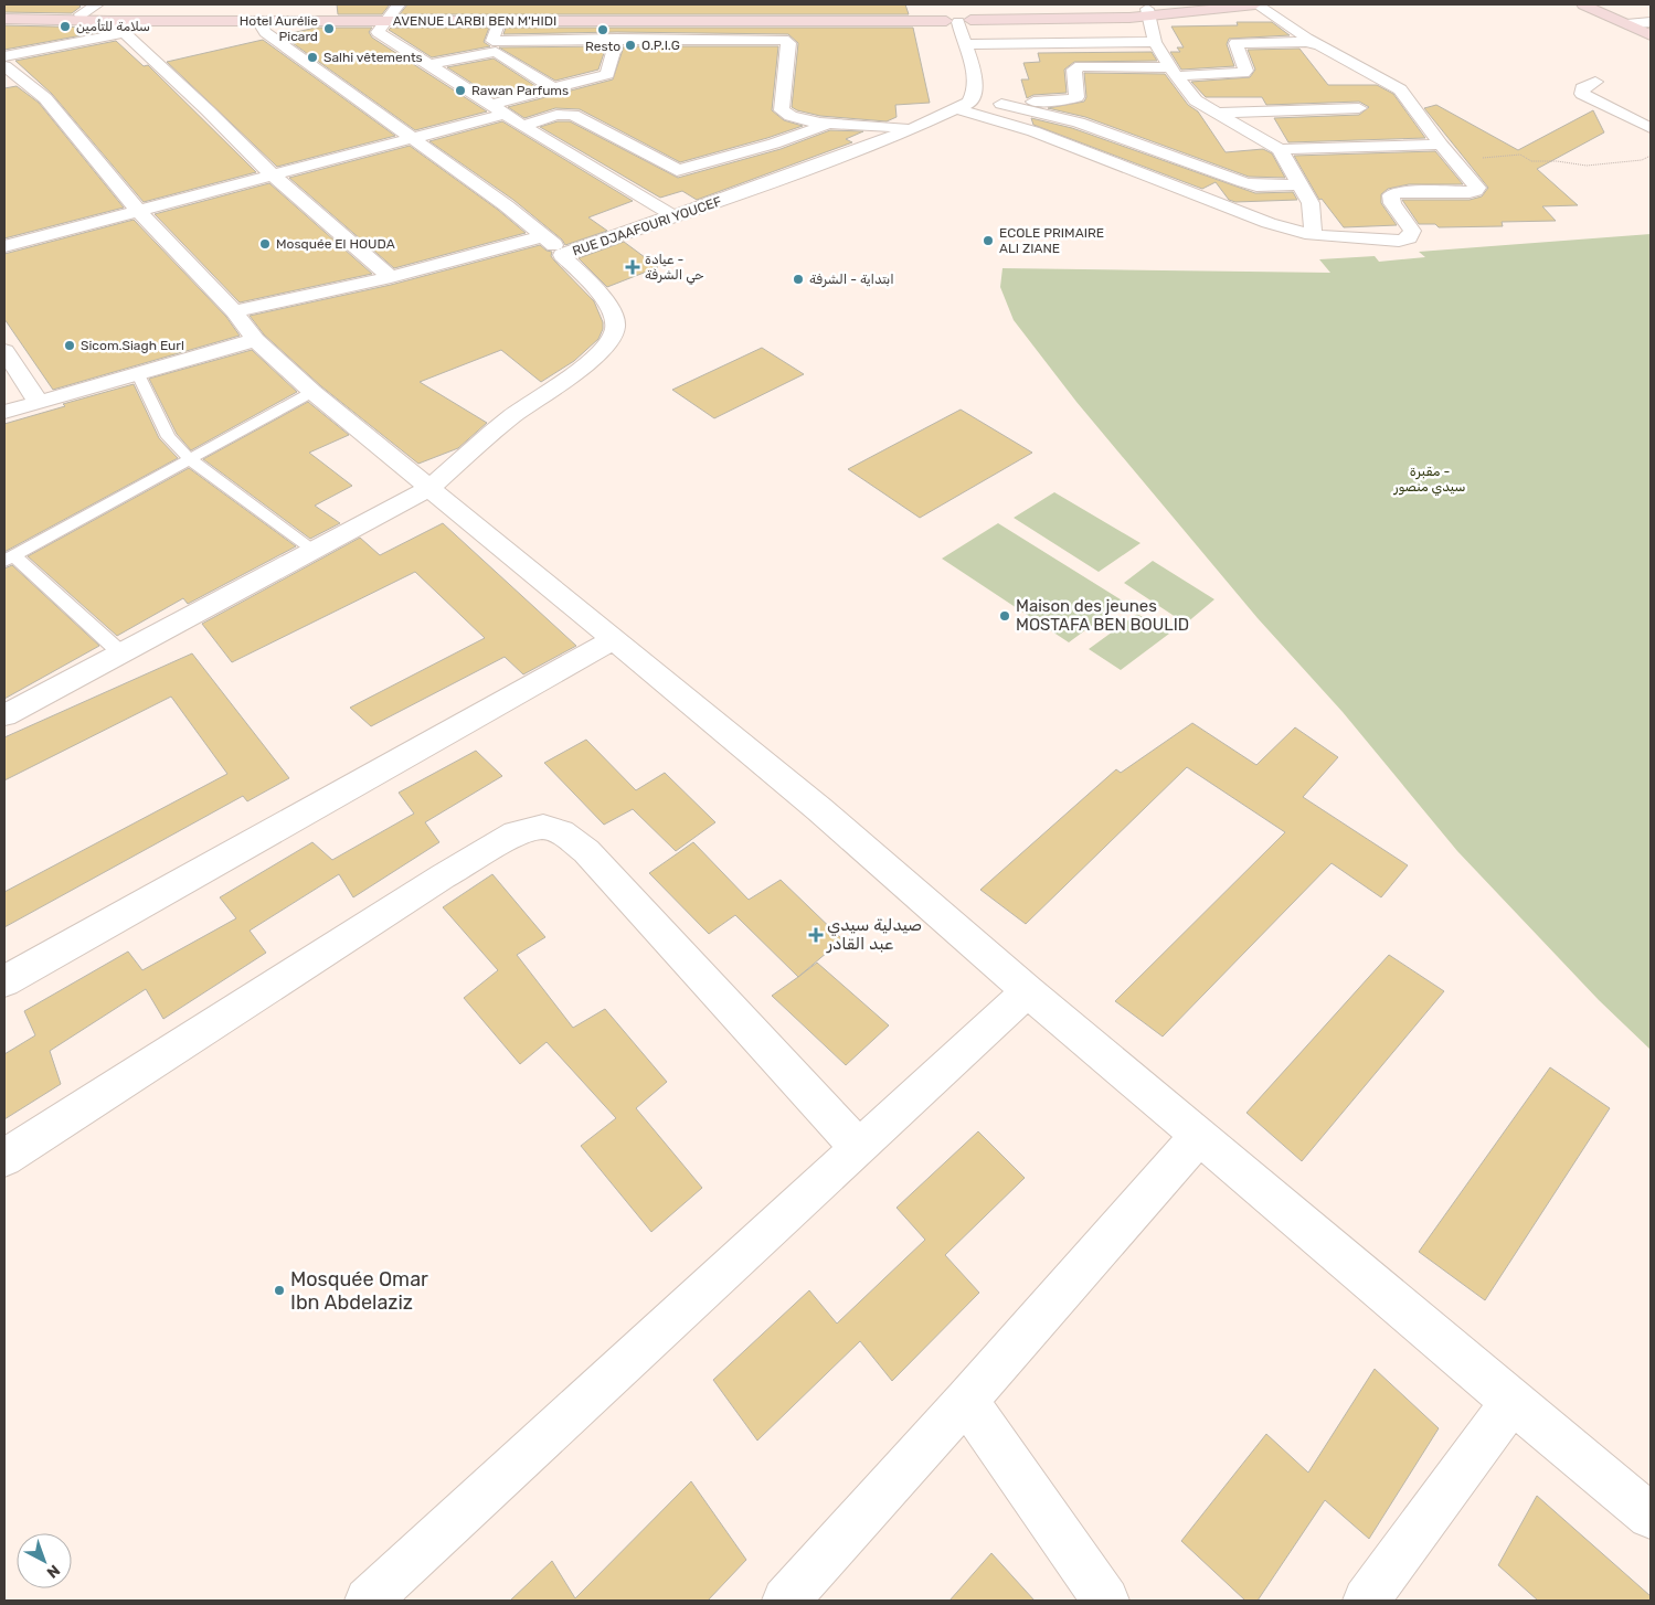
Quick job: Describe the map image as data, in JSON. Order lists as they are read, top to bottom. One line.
{"streets":{"main road":["AVENUE LARBI BEN M'HIDI"],"street":["RUE DJAAFOURI YOUCEF"]},"parks":["مقبرة - سيدي منصور"],"places":{"other":["سلامة للتأمين","Hotel Aurélie Picard","Resto","O.P.I.G","Salhi vêtements","Rawan Parfums","ECOLE PRIMAIRE ALI ZIANE","Mosquée El HOUDA","ابتداية - الشرفة","Sicom.Siagh Eurl","Maison des jeunes MOSTAFA BEN BOULID","Mosquée Omar Ibn Abdelaziz"],"health":["عيادة - حي الشرفة","صيدلية سيدي عبد القادر"]},"north":"bottom right"}
